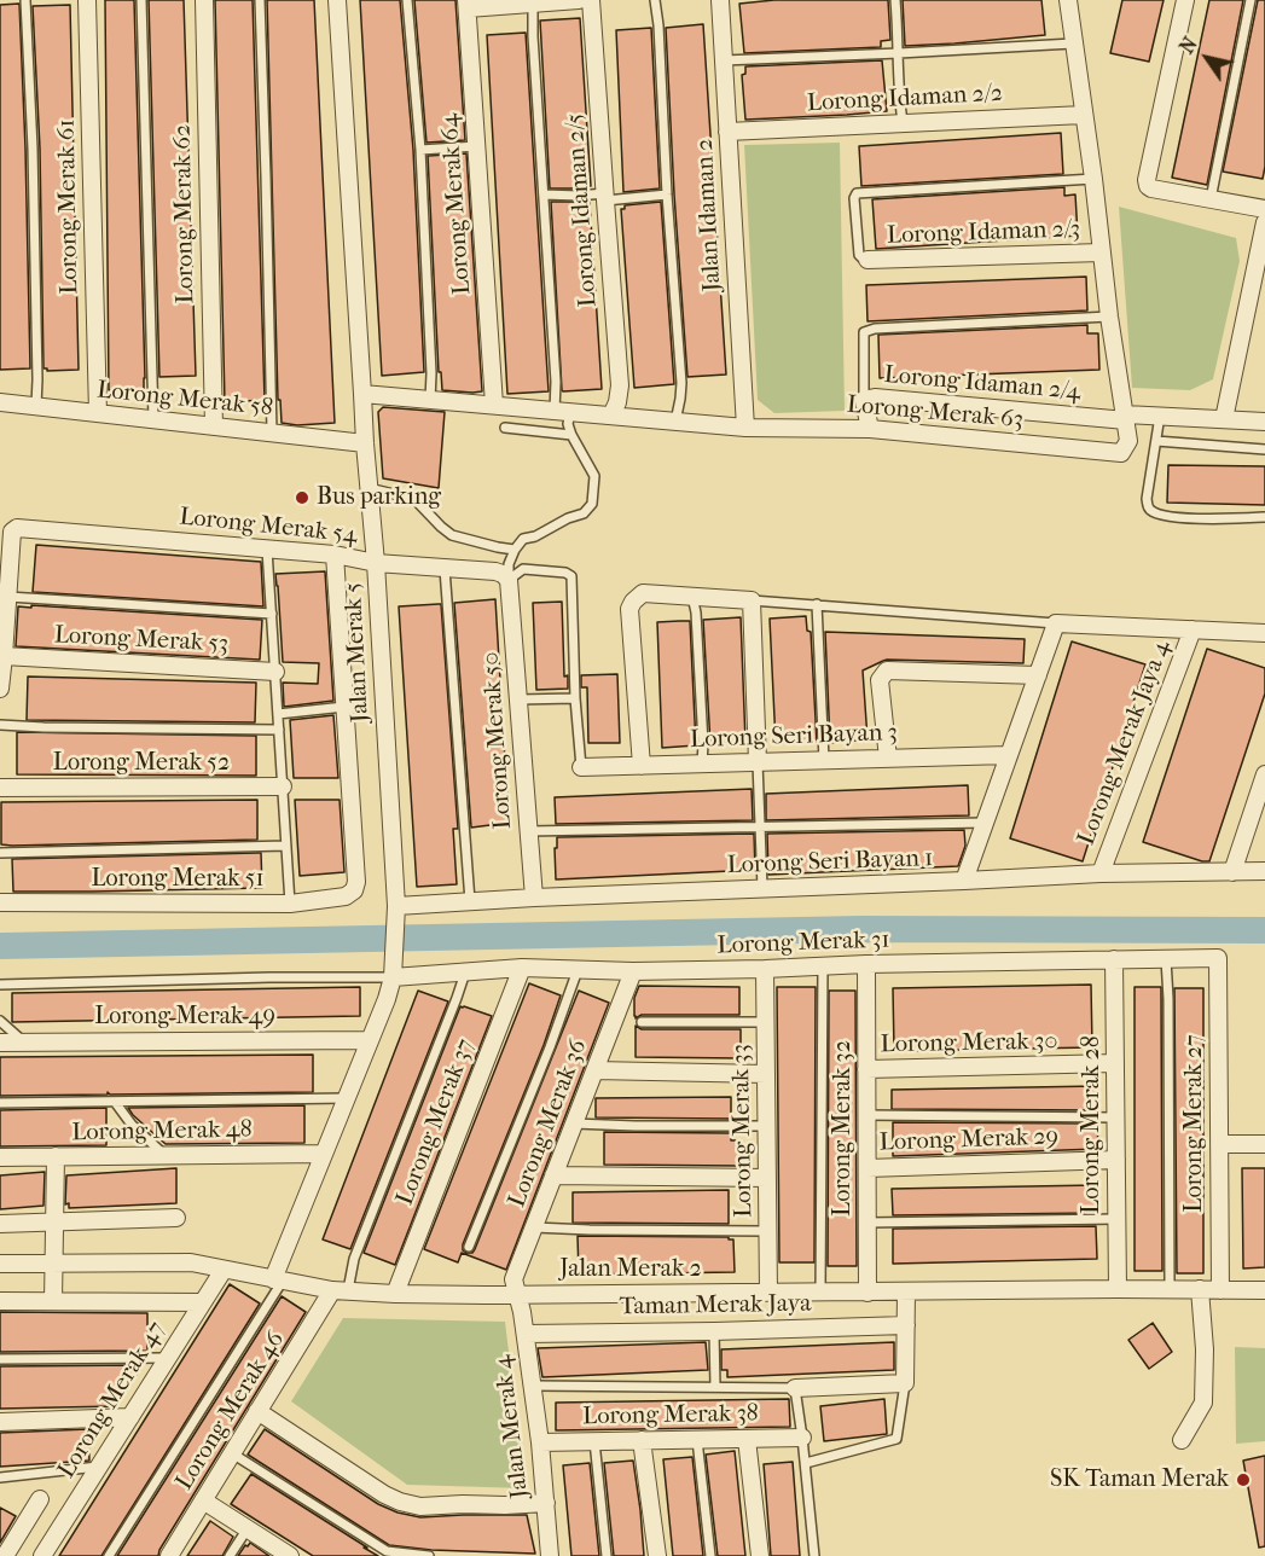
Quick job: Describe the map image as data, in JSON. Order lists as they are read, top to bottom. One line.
{"streets":{"street":["Lorong Idaman 2/2","Lorong Merak 64","Lorong Merak 61","Lorong Idaman 2/5","Lorong Merak 62","Jalan Idaman 2","Lorong Idaman 2/3","Lorong Idaman 2/4","Lorong Merak 58","Lorong Merak 63","Lorong Merak 54","Lorong Merak 53","Jalan Merak 5","Lorong Seri Bayan 3","Lorong Merak 50","Lorong Merak Jaya 4","Lorong Merak 52","Lorong Seri Bayan 1","Lorong Merak 51","Lorong Merak 31","Lorong Merak 49","Lorong Merak 30","Lorong Merak 37","Lorong Merak 36","Lorong Merak 27","Lorong Merak 28","Lorong Merak 32","Lorong Merak 33","Lorong Merak 48","Lorong Merak 29","Jalan Merak 2","Taman Merak Jaya","Lorong Merak 47","Lorong Merak 46","Lorong Merak 38","Jalan Merak 4"]},"crossings":[["Lorong Idaman 2/2","Jalan Idaman 2"],["Lorong Merak 64","Lorong Merak 63"],["Lorong Merak 61","Lorong Merak 58"],["Lorong Idaman 2/5","Lorong Merak 63"],["Lorong Merak 62","Lorong Merak 58"],["Jalan Idaman 2","Lorong Merak 63"],["Lorong Idaman 2/4","Lorong Merak 63"],["Lorong Merak 58","Jalan Merak 5"],["Lorong Merak 63","Jalan Merak 5"],["Lorong Merak 54","Jalan Merak 5"],["Lorong Merak 54","Lorong Merak 50"],["Jalan Merak 5","Lorong Seri Bayan 1"],["Jalan Merak 5","Lorong Merak 31"],["Jalan Merak 5","Lorong Merak 49"],["Jalan Merak 5","Lorong Merak 48"],["Jalan Merak 5","Jalan Merak 2"],["Lorong Merak 50","Lorong Seri Bayan 1"],["Lorong Merak Jaya 4","Lorong Seri Bayan 1"],["Lorong Merak 31","Lorong Merak 37"],["Lorong Merak 31","Lorong Merak 36"],["Lorong Merak 31","Lorong Merak 27"],["Lorong Merak 31","Lorong Merak 28"],["Lorong Merak 31","Lorong Merak 32"],["Lorong Merak 31","Lorong Merak 33"],["Lorong Merak 30","Lorong Merak 28"],["Lorong Merak 30","Lorong Merak 32"],["Lorong Merak 37","Jalan Merak 2"],["Lorong Merak 36","Jalan Merak 2"],["Lorong Merak 36","Jalan Merak 4"],["Lorong Merak 27","Jalan Merak 2"],["Lorong Merak 28","Lorong Merak 29"],["Lorong Merak 28","Jalan Merak 2"],["Lorong Merak 32","Lorong Merak 29"],["Lorong Merak 32","Jalan Merak 2"],["Lorong Merak 33","Jalan Merak 2"],["Jalan Merak 2","Lorong Merak 47"],["Jalan Merak 2","Lorong Merak 46"],["Jalan Merak 2","Jalan Merak 4"],["Taman Merak Jaya","Jalan Merak 4"],["Lorong Merak 38","Jalan Merak 4"]],"places":["Bus parking","SK Taman Merak"],"north":"top left"}
